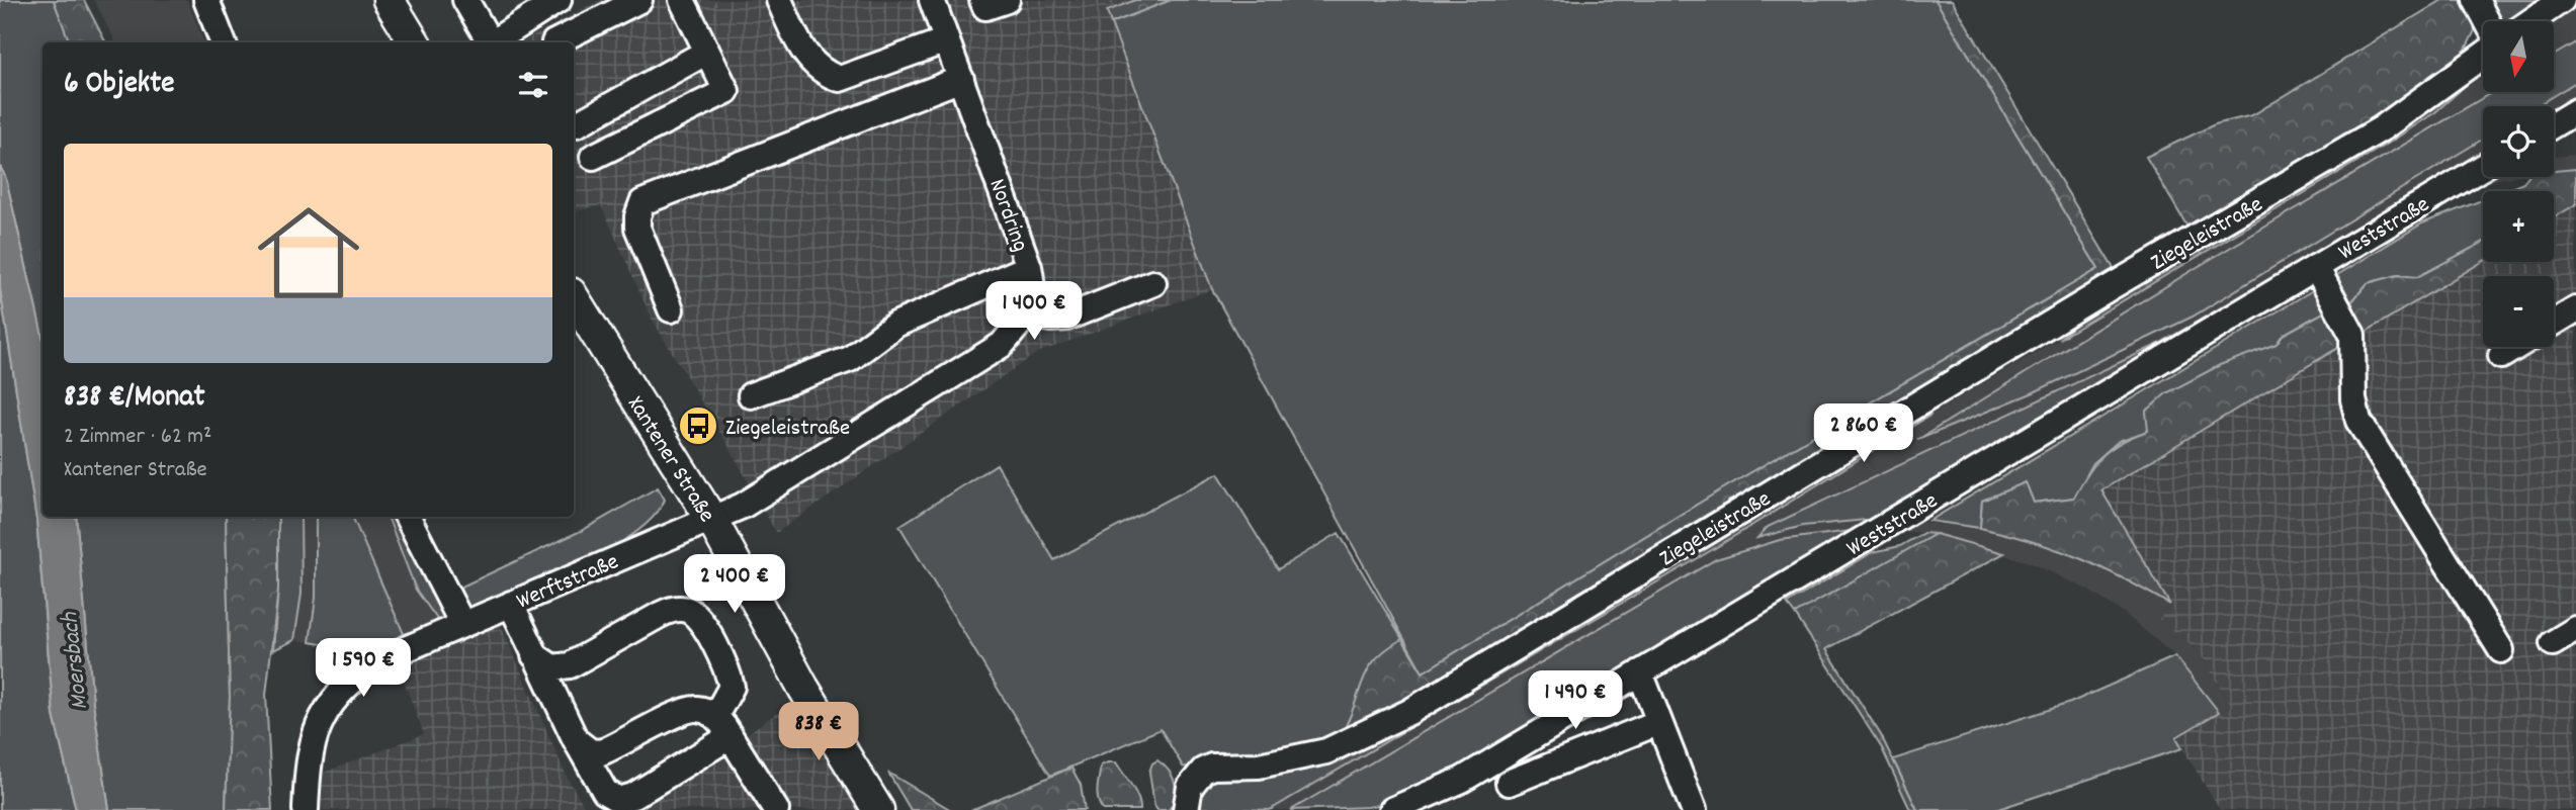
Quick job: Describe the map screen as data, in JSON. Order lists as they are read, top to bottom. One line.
{"streets":{"main road":["Xantener Straße"],"street":["Nordring","Weststraße","Ziegeleistraße","Werftstraße"]},"crossings":[["Xantener Straße","Werftstraße"]],"water":["Moersbach"],"places":{"bus stop":["Ziegeleistraße"]},"north":"bottom","page":{"map_buttons":["+","−"],"heading":"6 Objekte","list":[{"name":"838 €/Monat","note":"2 Zimmer · 62 m² · Xantener Straße"}],"price":["1 400 €","2 860 €","2 400 €","1 590 €","1 490 €","838 €"]}}
